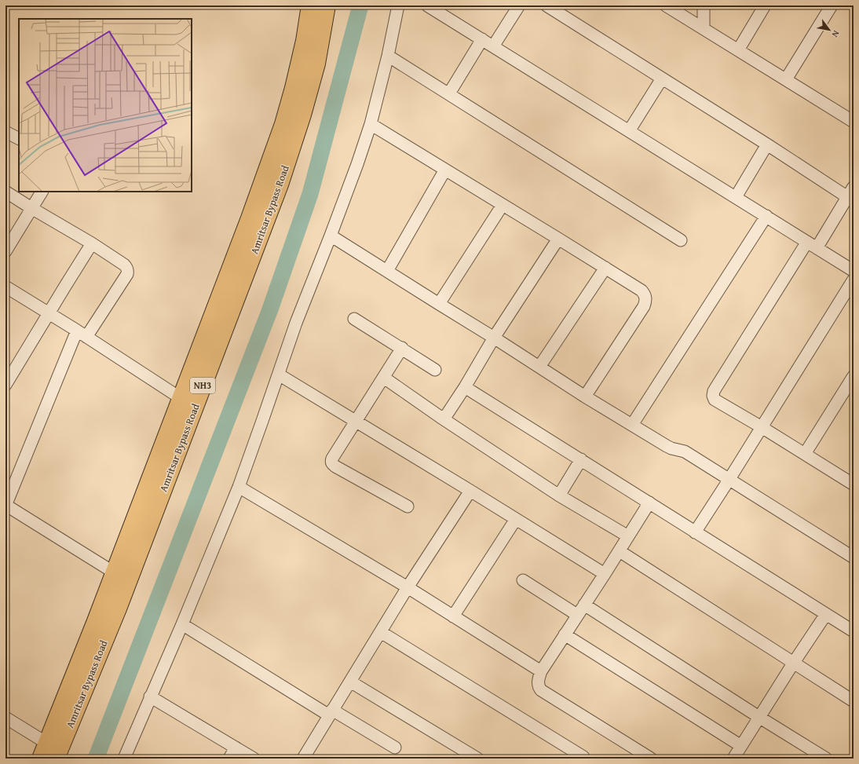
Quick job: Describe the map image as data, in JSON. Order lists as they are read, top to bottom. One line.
{"streets":{"highway":["Amritsar Bypass Road","NH3"]},"north":"bottom right"}
